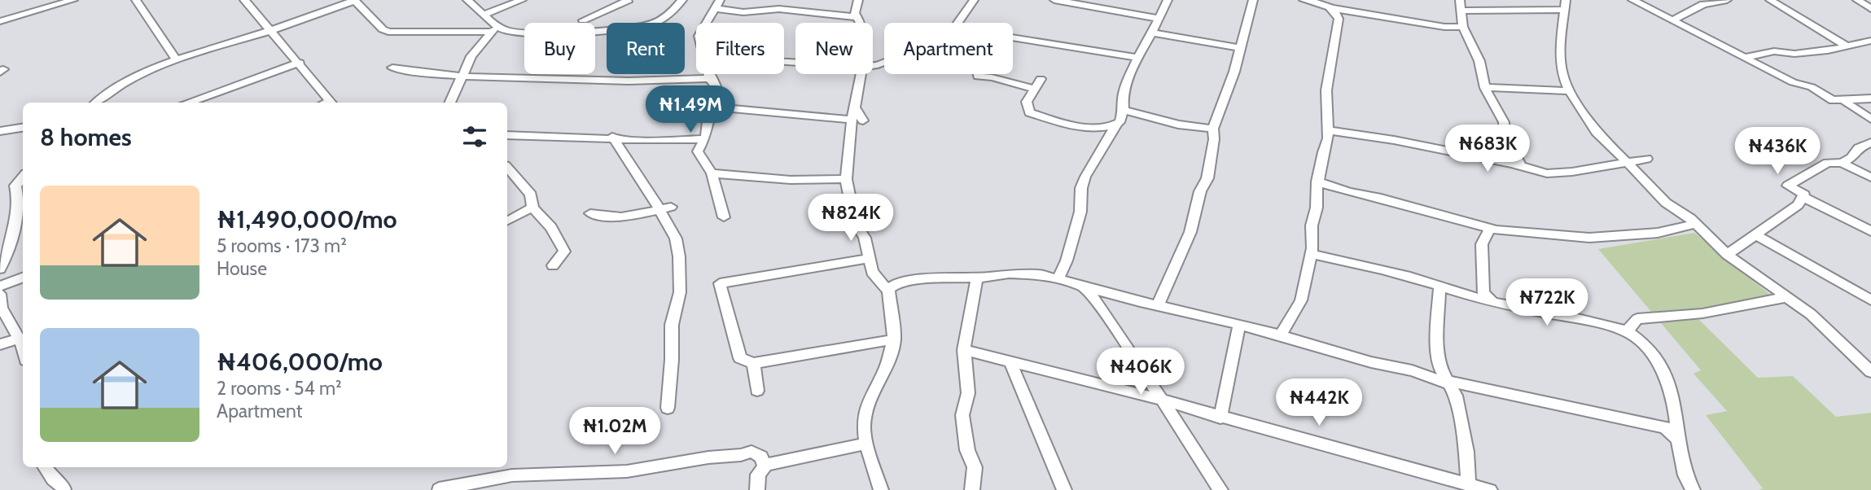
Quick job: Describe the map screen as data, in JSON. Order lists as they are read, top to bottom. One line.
{"page":{"chip":["Buy","Rent","Filters","New","Apartment"],"price":["₦1.49M","₦683K","₦436K","₦824K","₦722K","₦406K","₦442K","₦1.02M"],"heading":"8 homes","list":[{"name":"₦1,490,000/mo","note":"5 rooms · 173 m² · House"},{"name":"₦406,000/mo","note":"2 rooms · 54 m² · Apartment"}]}}
